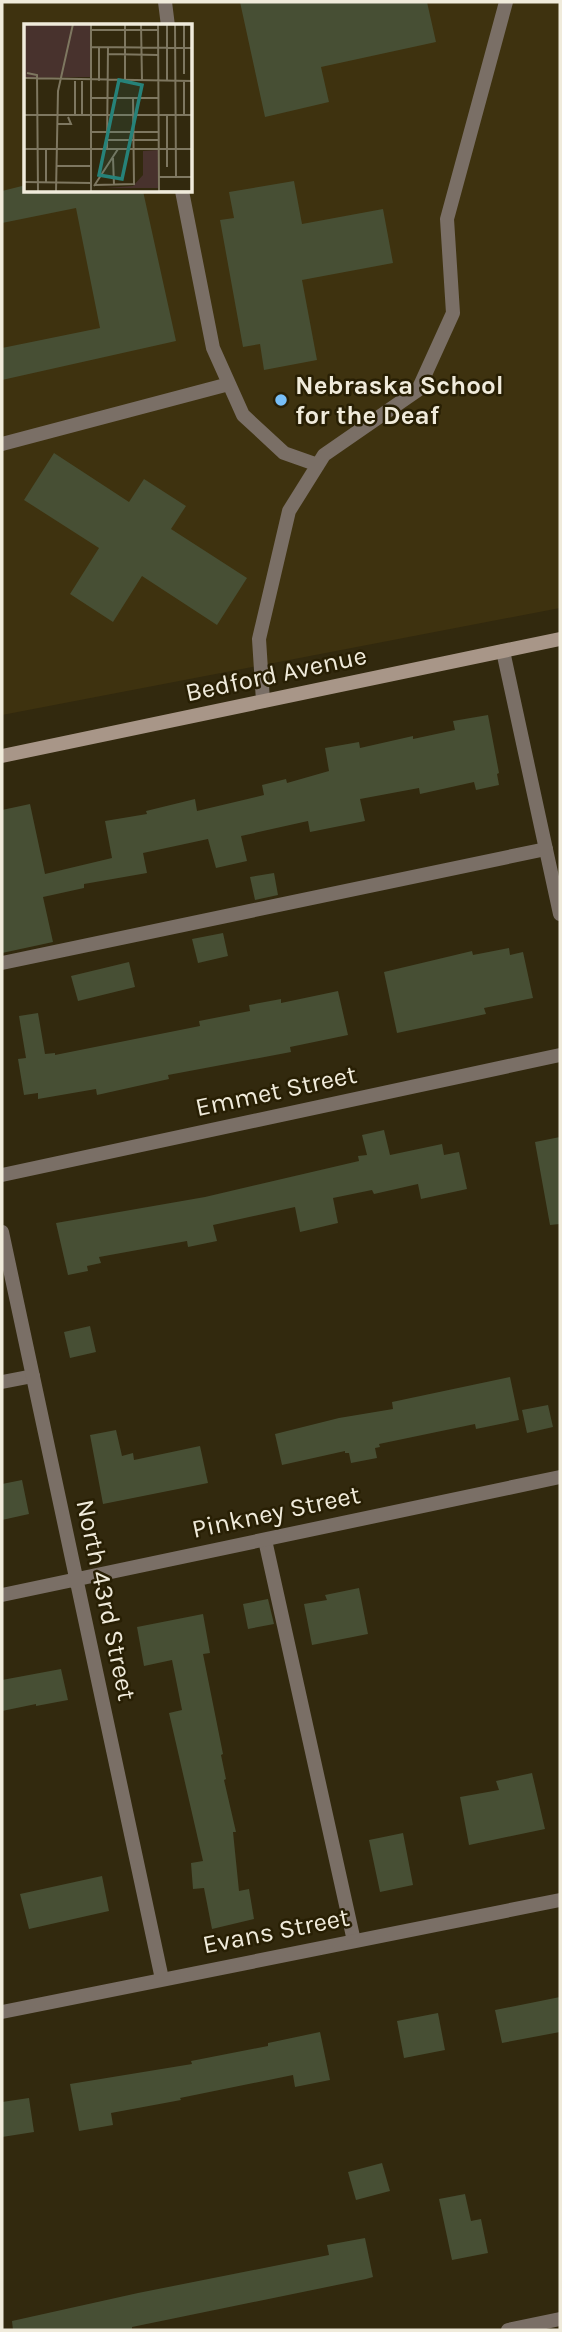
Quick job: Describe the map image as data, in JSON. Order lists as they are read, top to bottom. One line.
{"streets":{"street":["Bedford Avenue","Emmet Street","Pinkney Street","North 43rd Street","Evans Street"]},"crossings":[["Pinkney Street","North 43rd Street"],["North 43rd Street","Evans Street"]],"places":["Nebraska School for the Deaf"]}
